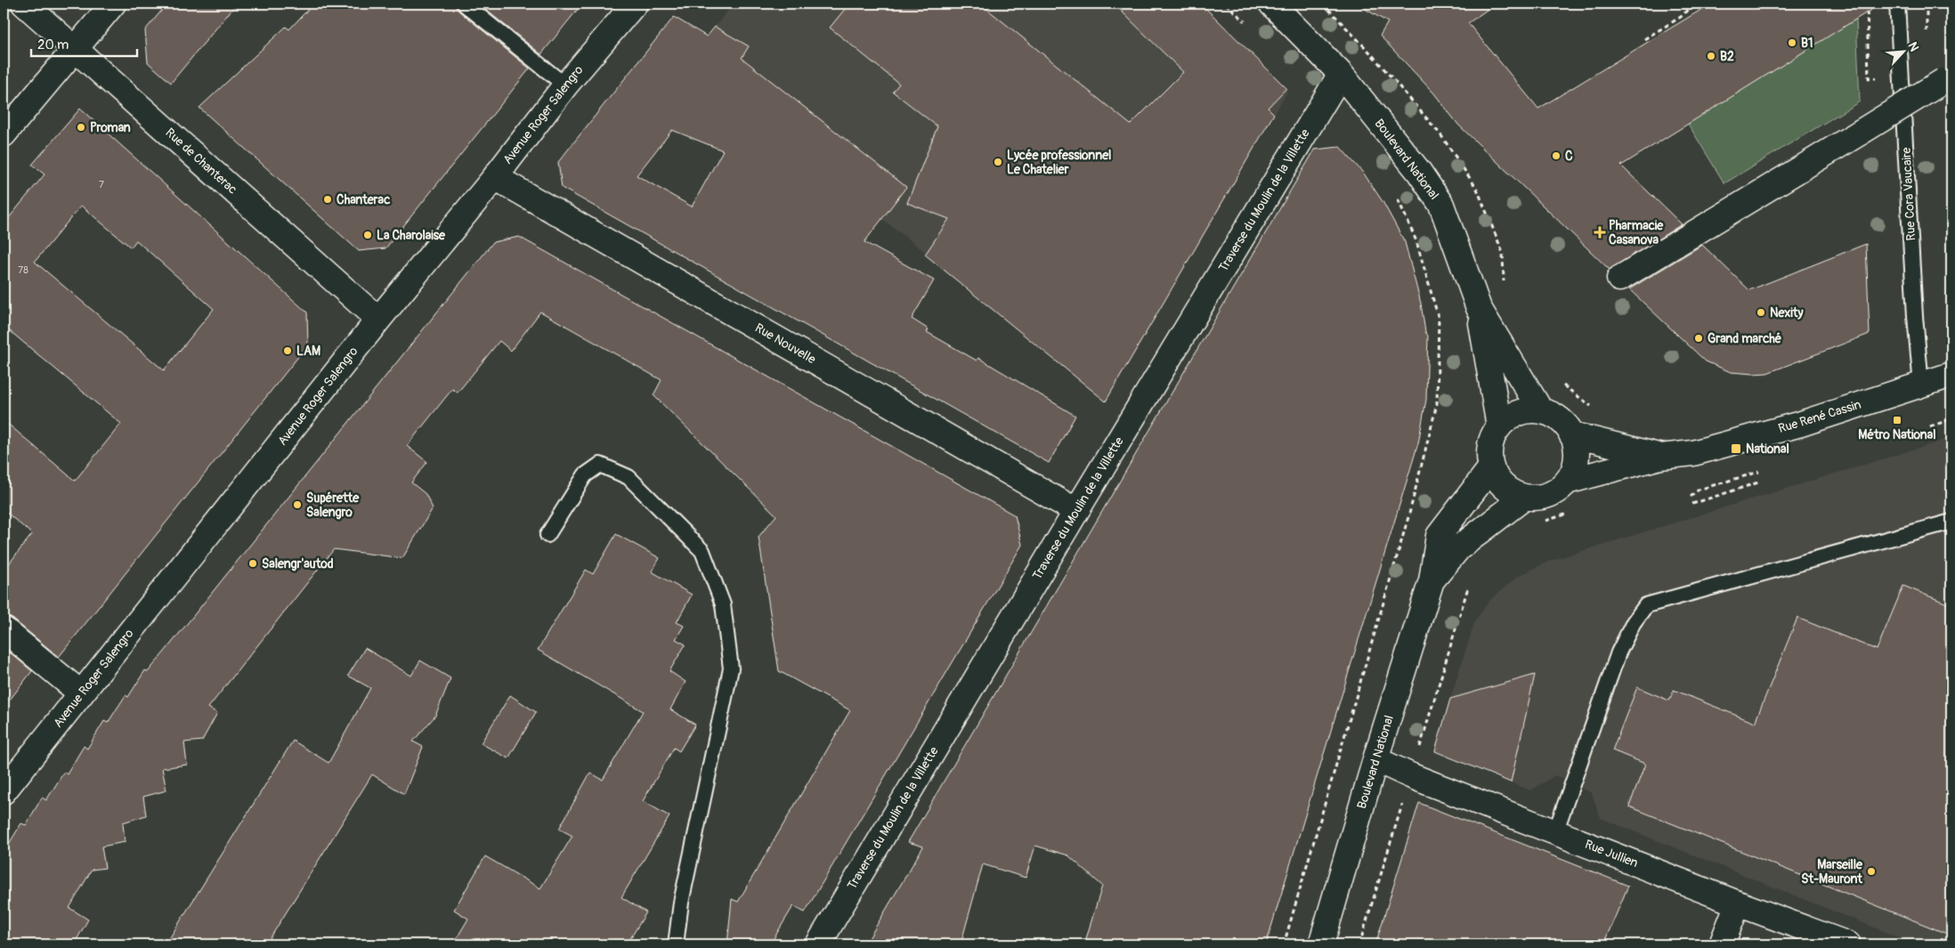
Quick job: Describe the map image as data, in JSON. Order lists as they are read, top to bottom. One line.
{"streets":{"street":["Avenue Roger Salengro","Boulevard National","Rue de Chanterac","Traverse du Moulin de la Villette","Rue Nouvelle","Rue René Cassin","Rue Jullien"],"lane":["Rue Cora Vaucaire"]},"crossings":[["Avenue Roger Salengro","Rue de Chanterac"],["Avenue Roger Salengro","Rue Nouvelle"],["Boulevard National","Traverse du Moulin de la Villette"],["Boulevard National","Rue René Cassin"],["Boulevard National","Rue Jullien"],["Rue Cora Vaucaire","Rue René Cassin"],["Traverse du Moulin de la Villette","Rue Nouvelle"]],"places":{"other":["B1","B2","Proman","C","Lycée professionnel Le Chatelier","Chanterac","La Charolaise","Nexity","Grand marché","LAM","Supérette Salengro","Salengr'autod","Marseille St-Mauront"],"health":["Pharmacie Casanova"],"transit":["Métro National","National"]},"house_numbers":["7","78"],"scale_bar":"20 m","north":"top right"}
